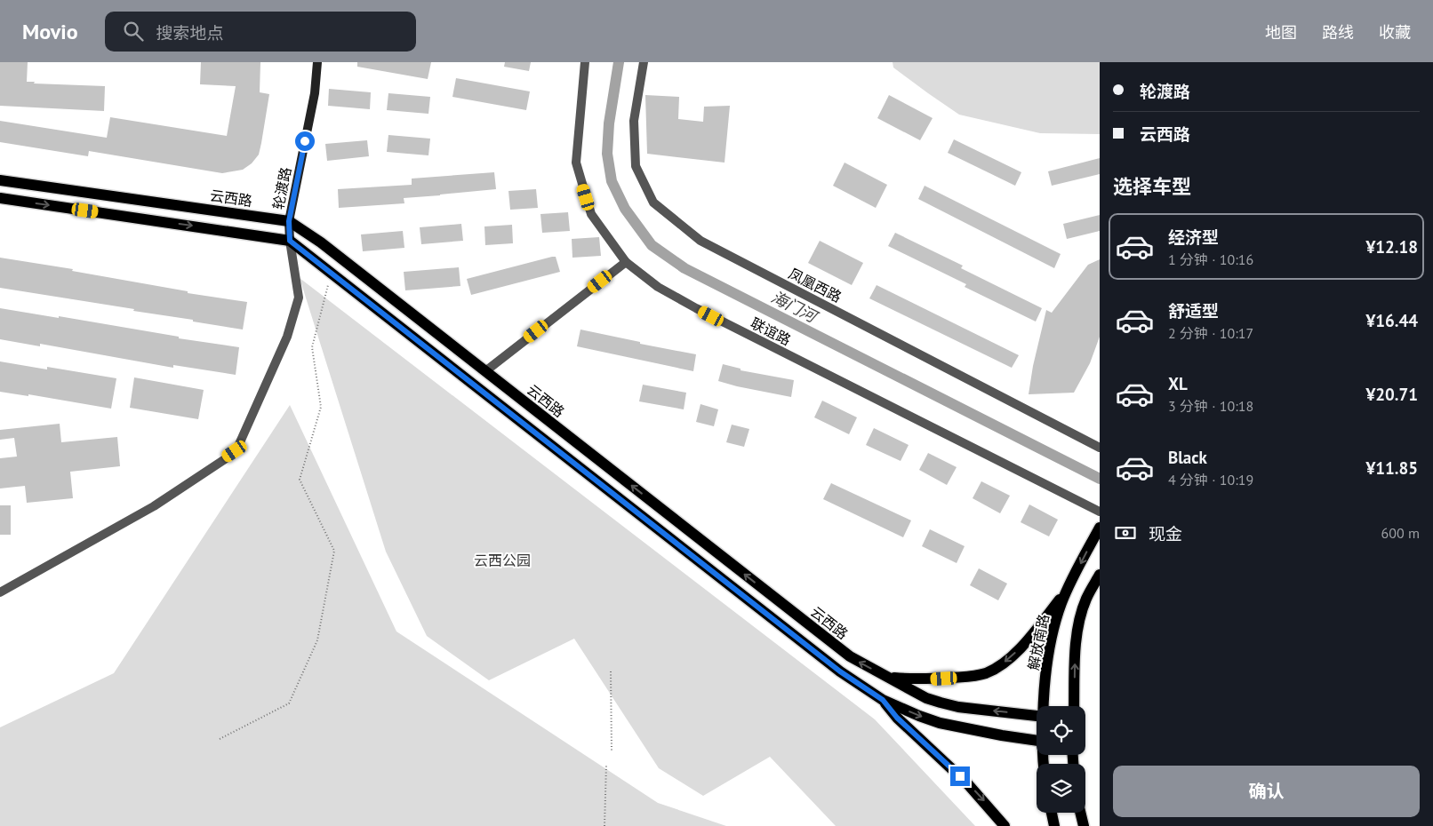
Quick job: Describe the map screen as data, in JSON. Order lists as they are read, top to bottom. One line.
{"streets":{"main road":["轮渡路","云西路","解放南路"],"street":["凤凰西路","联谊路"]},"crossings":[["轮渡路","云西路"]],"water":["海门河"],"parks":["云西公园"],"page":{"header":"Movio","search":"搜索地点","nav":["地图","路线","收藏"],"banner":["轮渡路","云西路"],"heading":"选择车型","list":[{"name":"经济型","note":"1 分钟 · 10:16","value":"¥12.18"},{"name":"舒适型","note":"2 分钟 · 10:17","value":"¥16.44"},{"name":"XL","note":"3 分钟 · 10:18","value":"¥20.71"},{"name":"Black","note":"4 分钟 · 10:19","value":"¥11.85"}],"pay":["现金","600 m"],"buttons":"确认"}}
